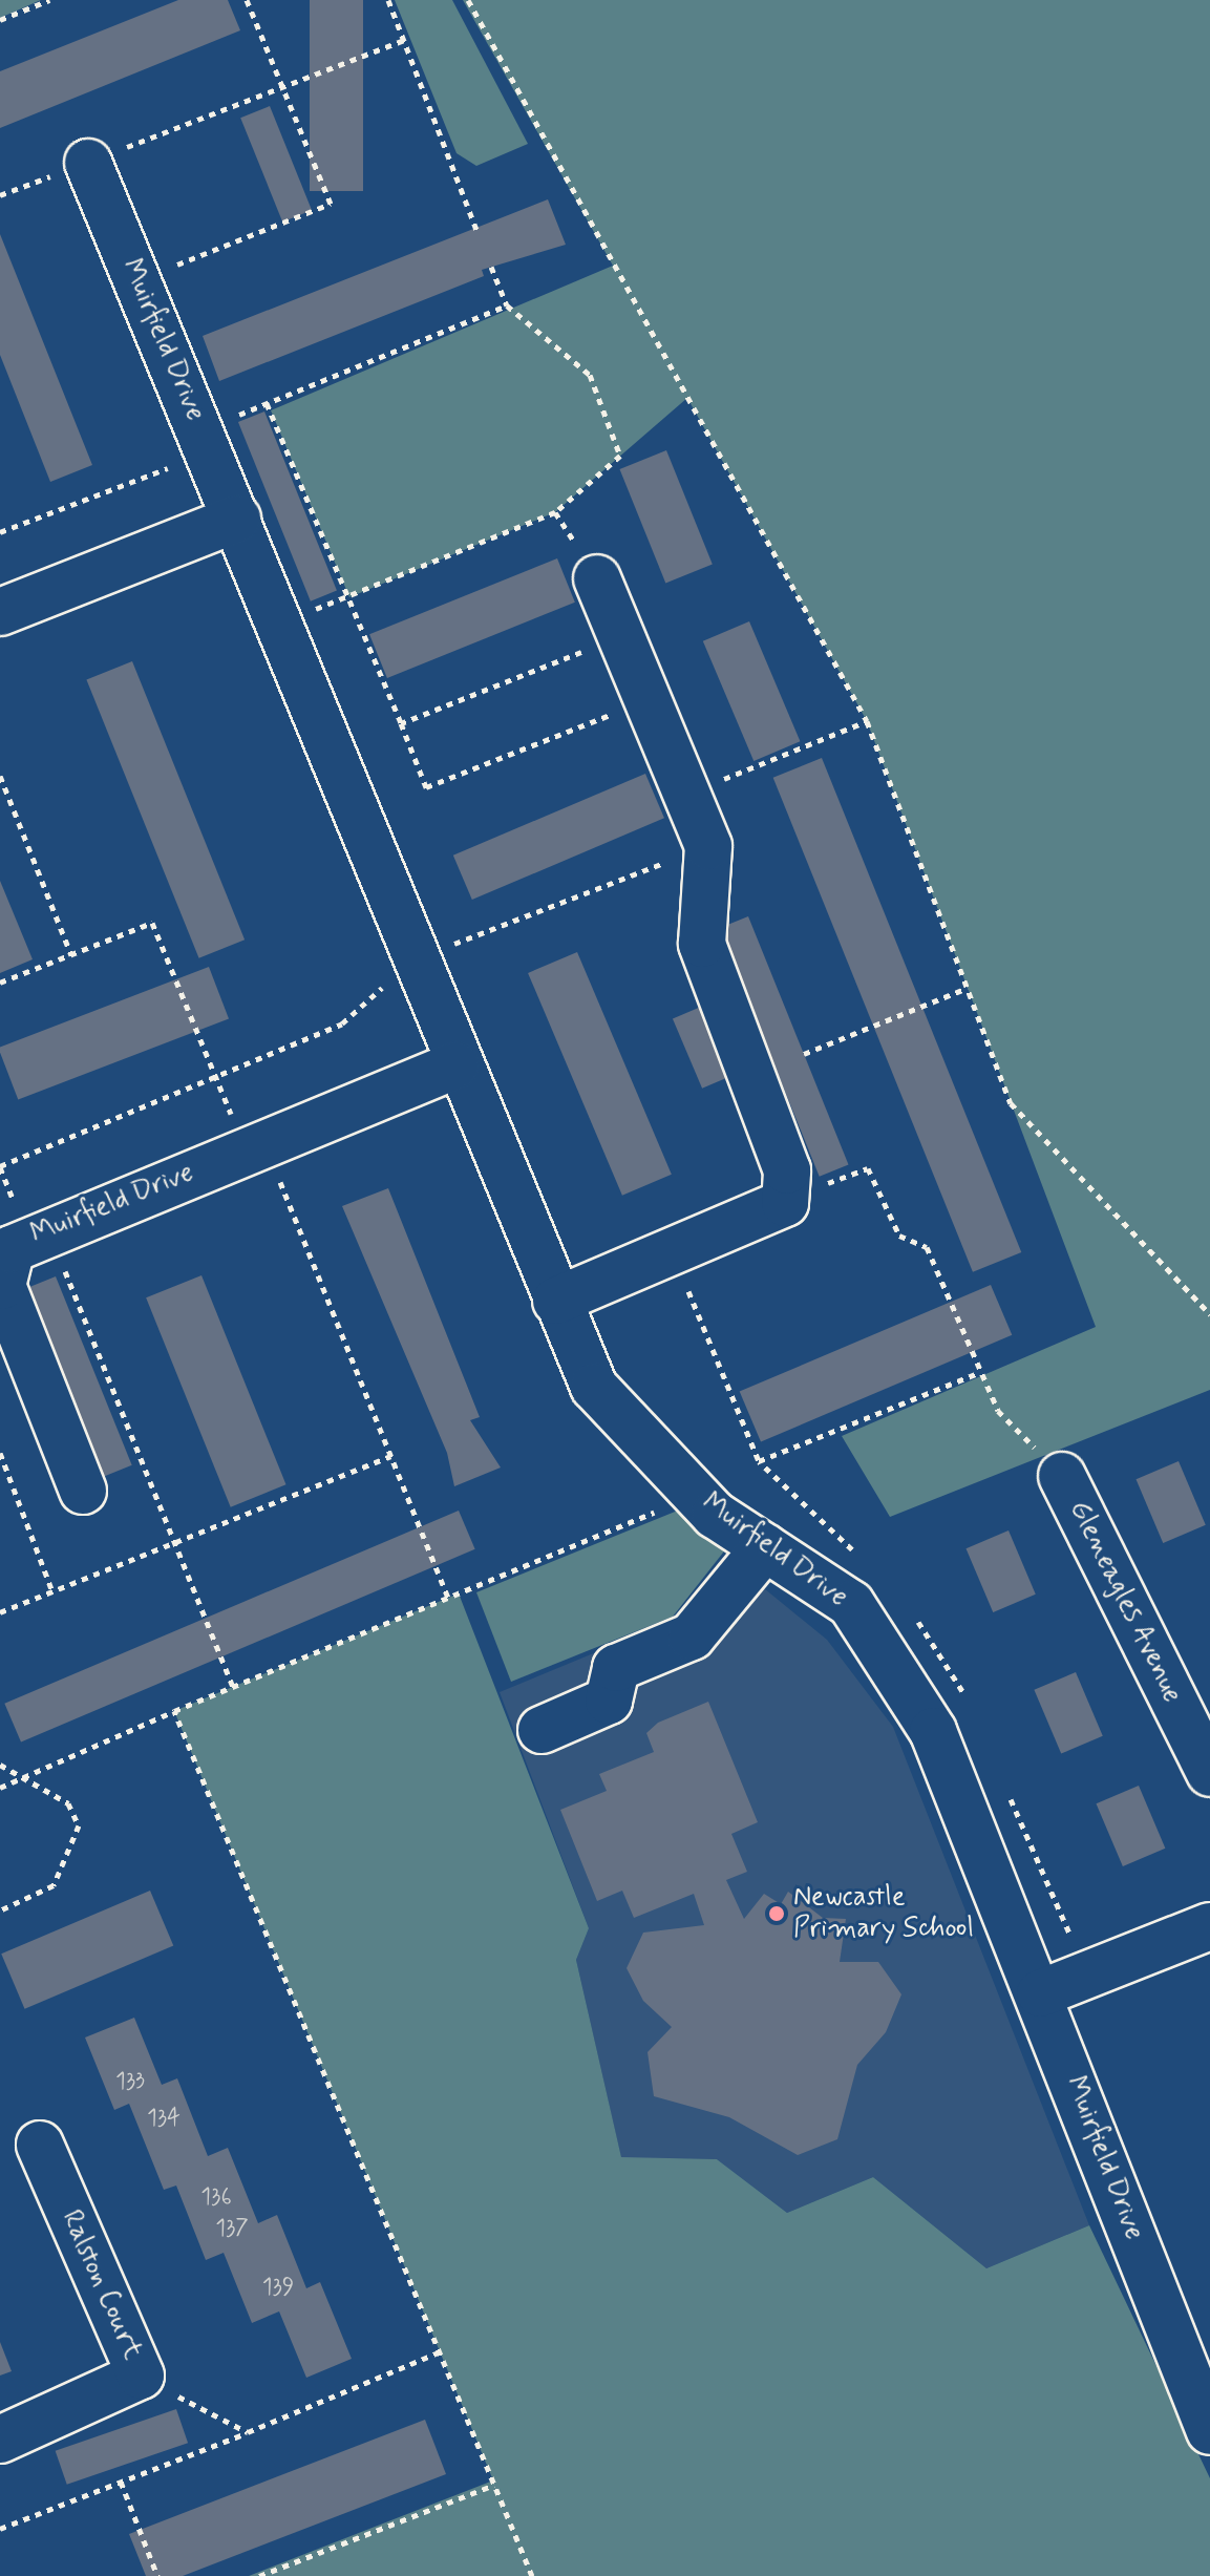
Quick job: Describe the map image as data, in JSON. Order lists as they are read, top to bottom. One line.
{"streets":{"street":["Muirfield Drive","Gleneagles Avenue","Ralston Court"]},"places":["Newcastle Primary School"],"house_numbers":["133","134","136","137","139"]}
